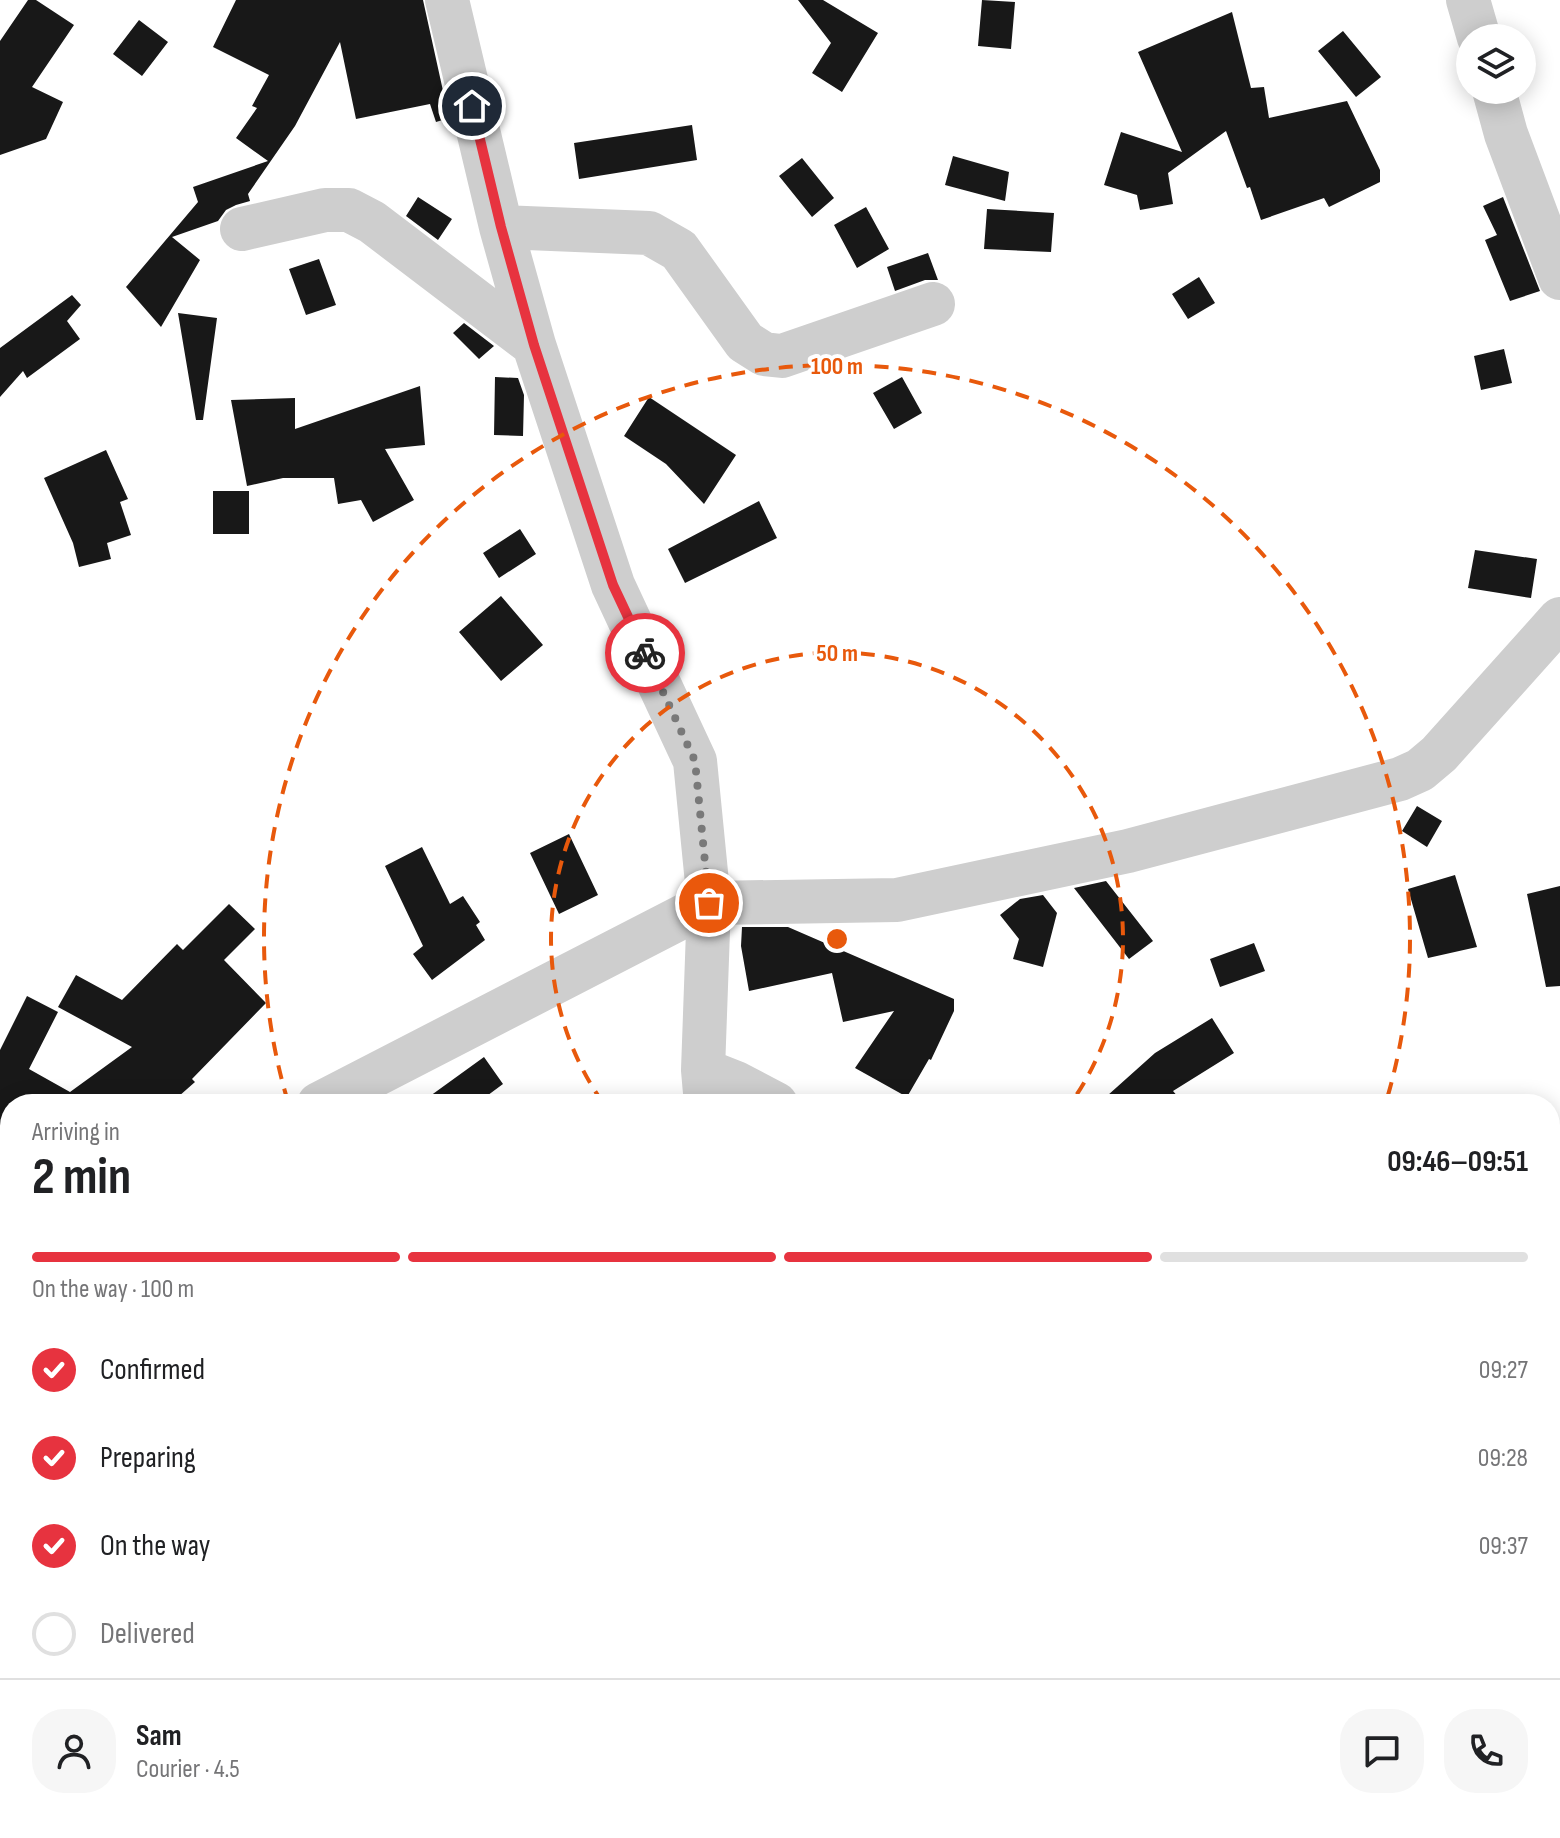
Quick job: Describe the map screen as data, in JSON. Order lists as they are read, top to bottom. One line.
{"page":{"heading":["2 min","Arriving in","09:46–09:51"],"panel":["Sam","Courier · 4.5"],"bar":"On the way · 100 m","list":[["Confirmed","09:27"],["Preparing","09:28"],["On the way","09:37"],"Delivered"]},"rings":["100 m","50 m"]}
